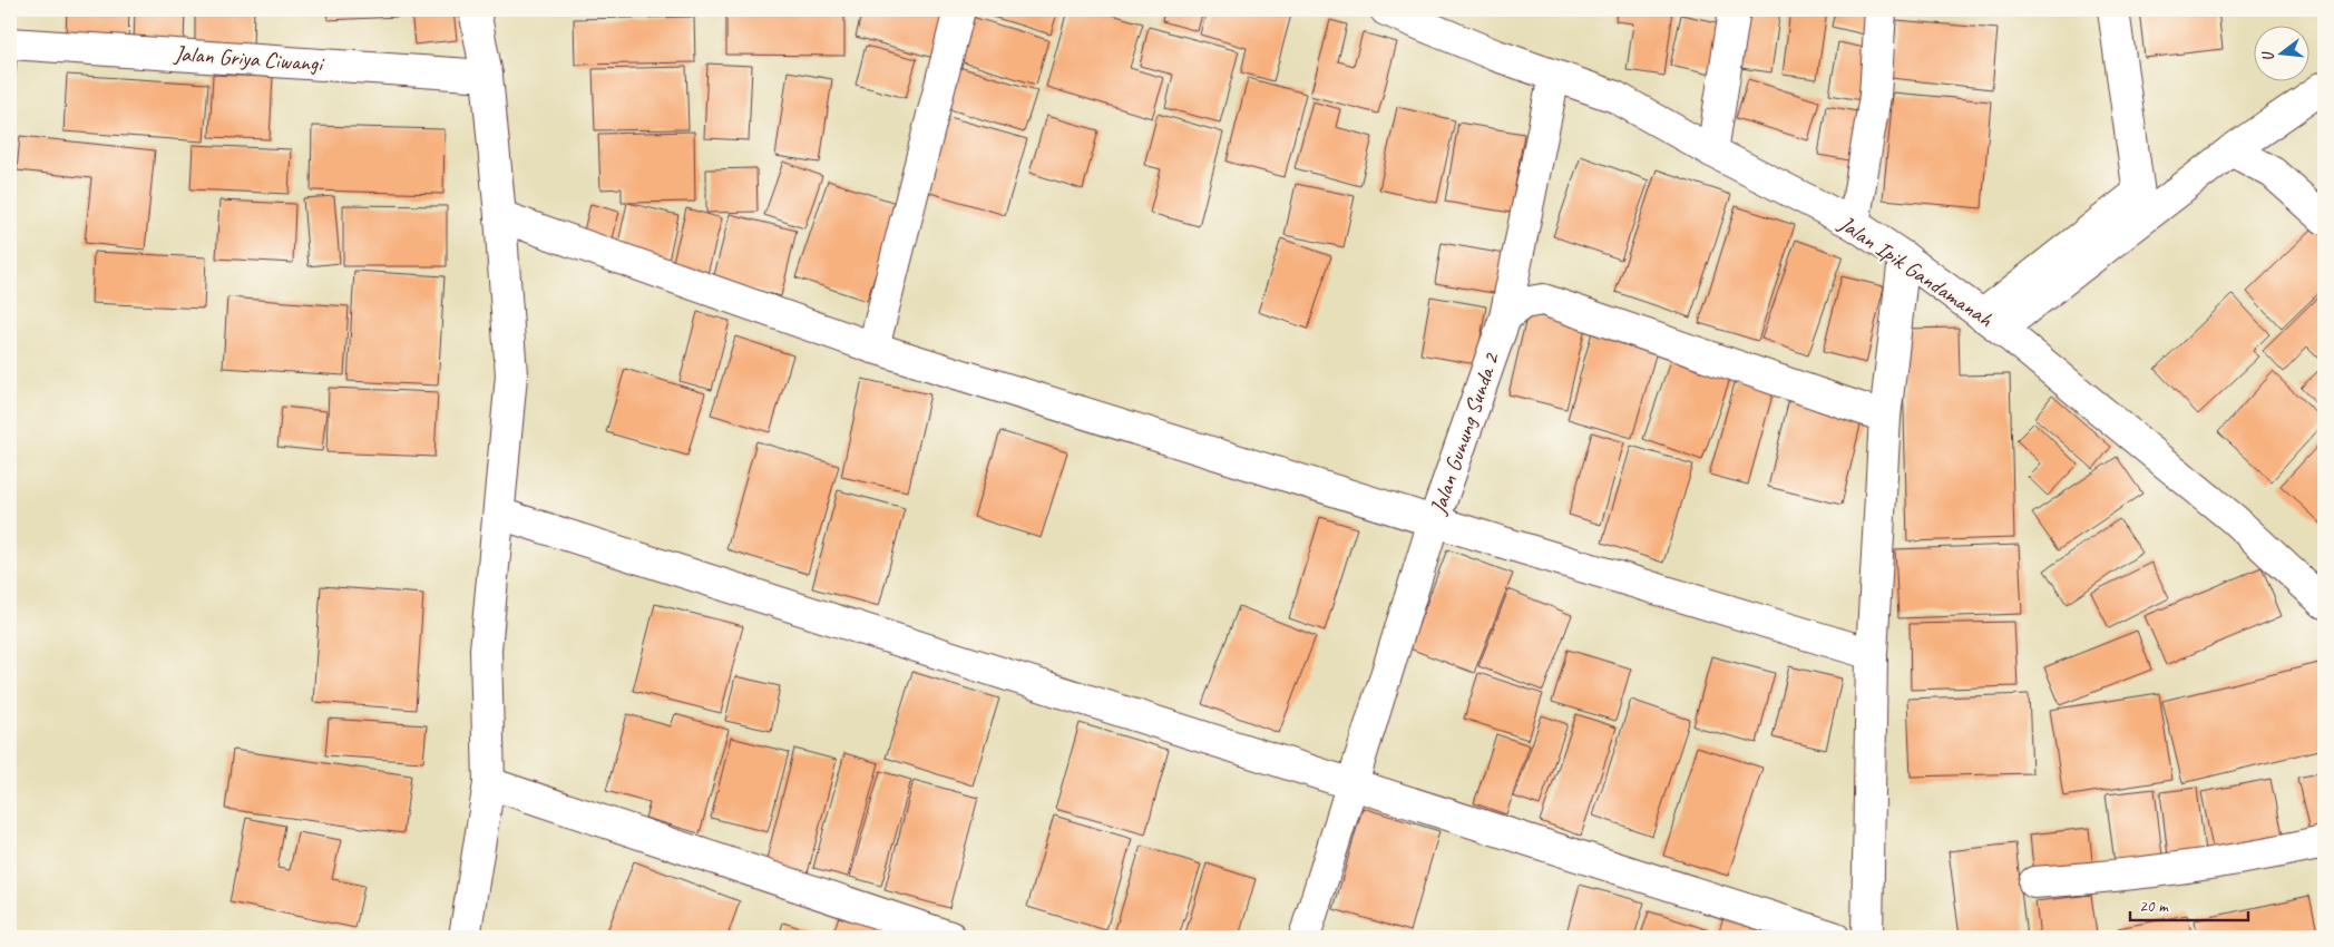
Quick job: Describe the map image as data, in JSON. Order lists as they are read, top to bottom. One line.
{"streets":{"street":["Jalan Griya Ciwangi","Jalan Ipik Gandamanah","Jalan Gunung Sunda 2"]},"crossings":[["Jalan Ipik Gandamanah","Jalan Gunung Sunda 2"]],"scale_bar":"20 m","north":"left"}
